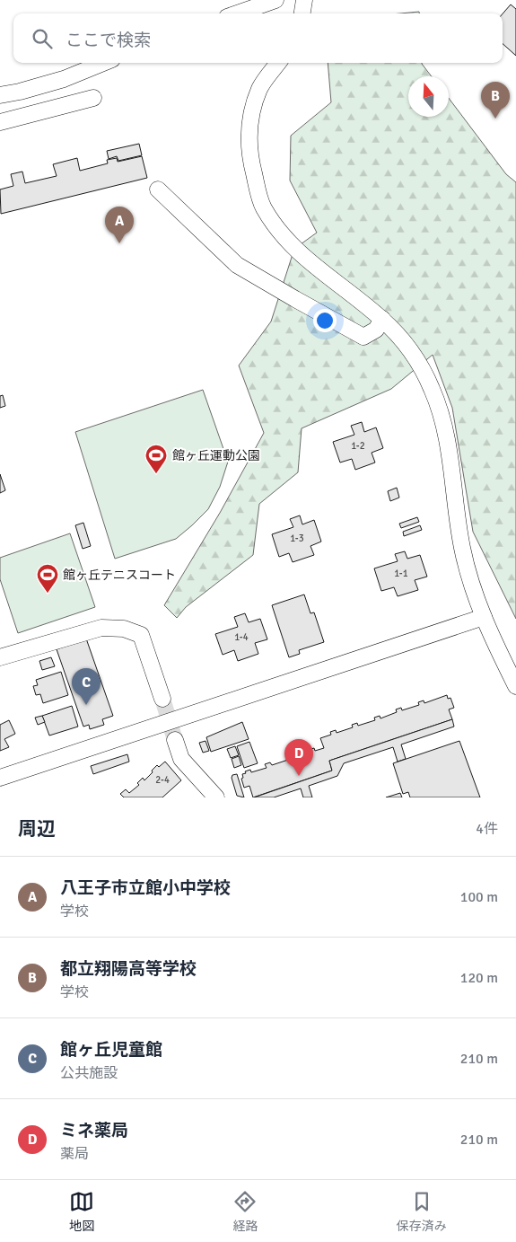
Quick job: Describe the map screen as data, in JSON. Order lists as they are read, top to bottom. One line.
{"places":{"sports":["館ヶ丘運動公園","館ヶ丘テニスコート"]},"house_numbers":["1-2","1-3","1-1","1-4","2-4"],"north":"top","page":{"search":"ここで検索","pins":["B","A","C","D"],"heading":["周辺","4件"],"list":[{"mark":"A","name":"八王子市立館小中学校","note":"学校","value":"100 m"},{"mark":"B","name":"都立翔陽高等学校","note":"学校","value":"120 m"},{"mark":"C","name":"館ヶ丘児童館","note":"公共施設","value":"210 m"},{"mark":"D","name":"ミネ薬局","note":"薬局","value":"210 m"}],"nav":["地図","経路","保存済み"]}}
